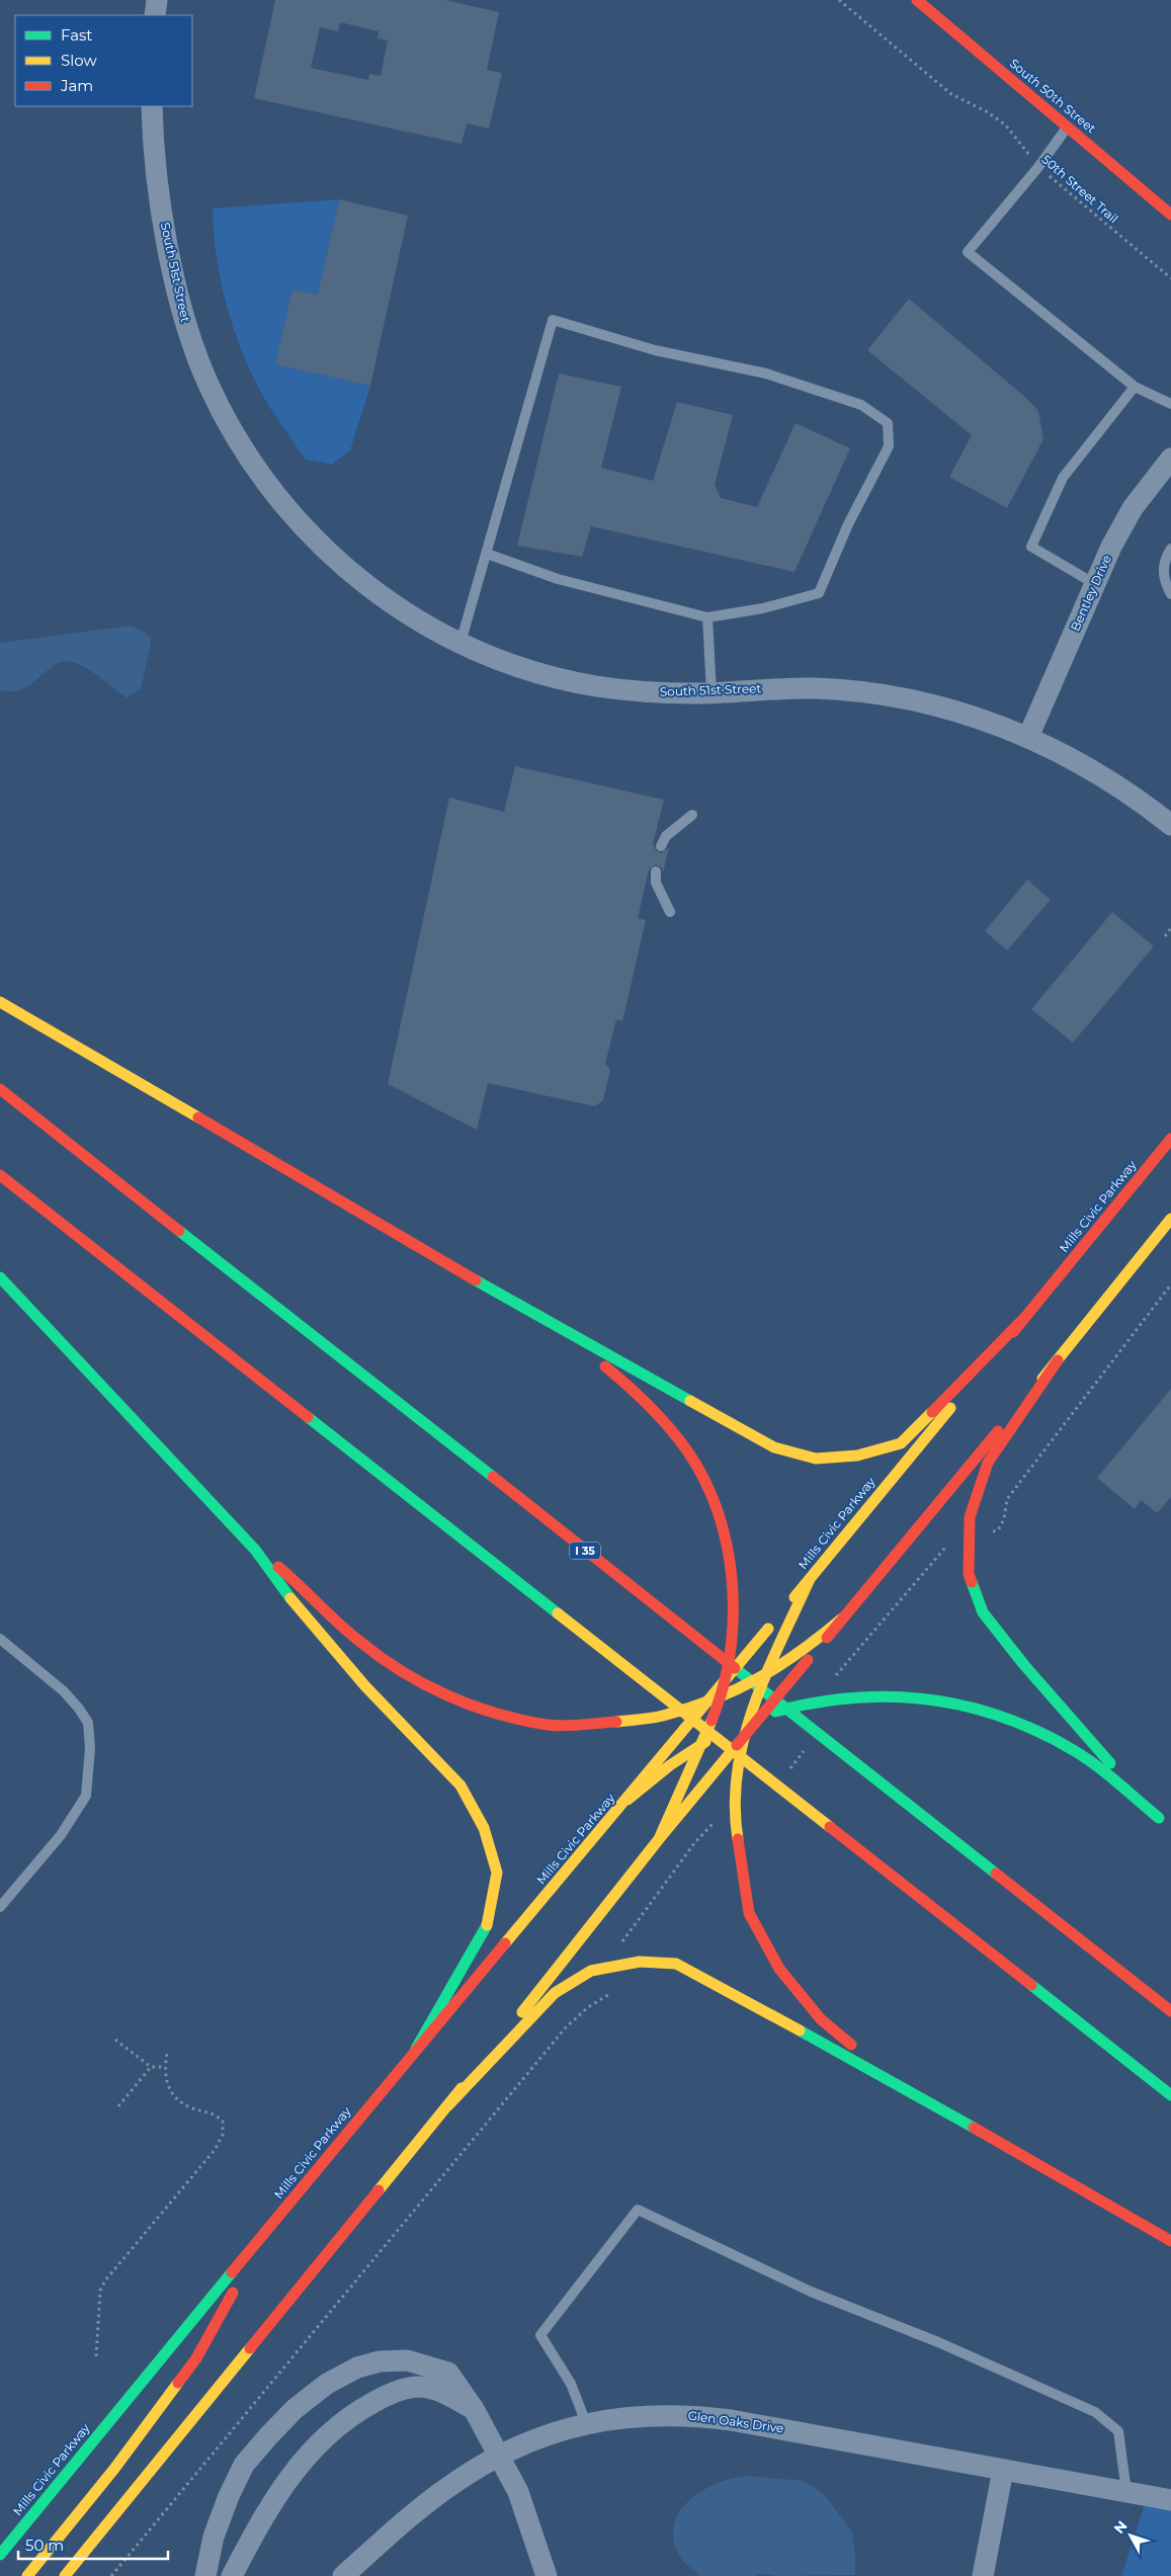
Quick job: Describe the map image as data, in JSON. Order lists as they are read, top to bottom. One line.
{"streets":{"main road":["South 50th Street","Mills Civic Parkway","I 35"],"street":["South 51st Street","Bentley Drive","Glen Oaks Drive"],"path":["50th Street Trail"]},"crossings":[["South 51st Street","Bentley Drive"]],"legend":["Fast","Slow","Jam"],"scale_bar":"50 m","north":"top left"}
